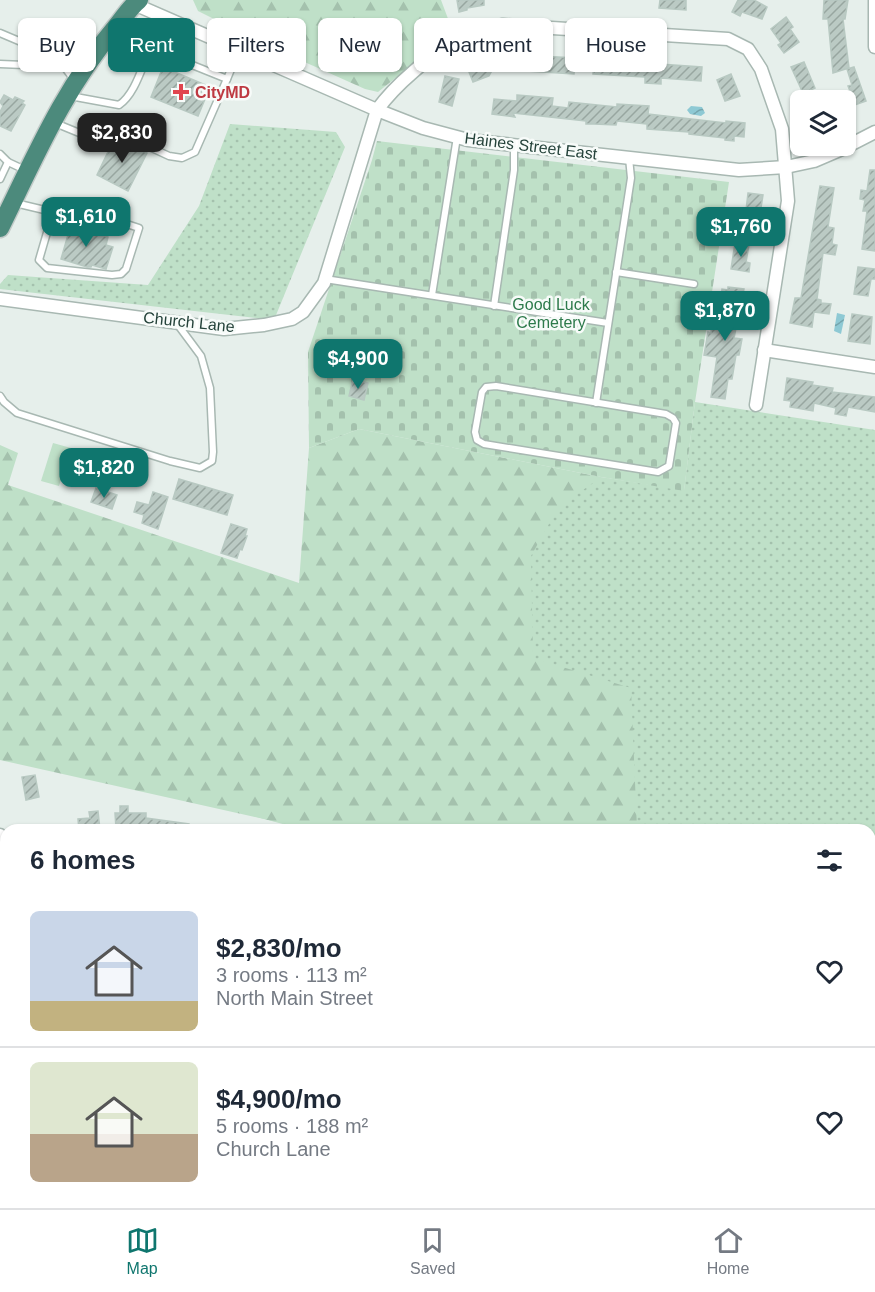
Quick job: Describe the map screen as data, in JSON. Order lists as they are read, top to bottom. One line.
{"streets":{"street":["Haines Street East","Church Lane"]},"crossings":[["Haines Street East","Church Lane"]],"parks":["Good Luck Cemetery"],"places":{"health":["CityMD"]},"page":{"chip":["Buy","Rent","Filters","New","Apartment","House"],"price":["$2,830","$1,610","$1,760","$1,870","$4,900","$1,820"],"heading":"6 homes","list":[{"name":"$2,830/mo","note":"3 rooms · 113 m² · North Main Street"},{"name":"$4,900/mo","note":"5 rooms · 188 m² · Church Lane"}],"tabs":["Map","Saved","Home"]}}
